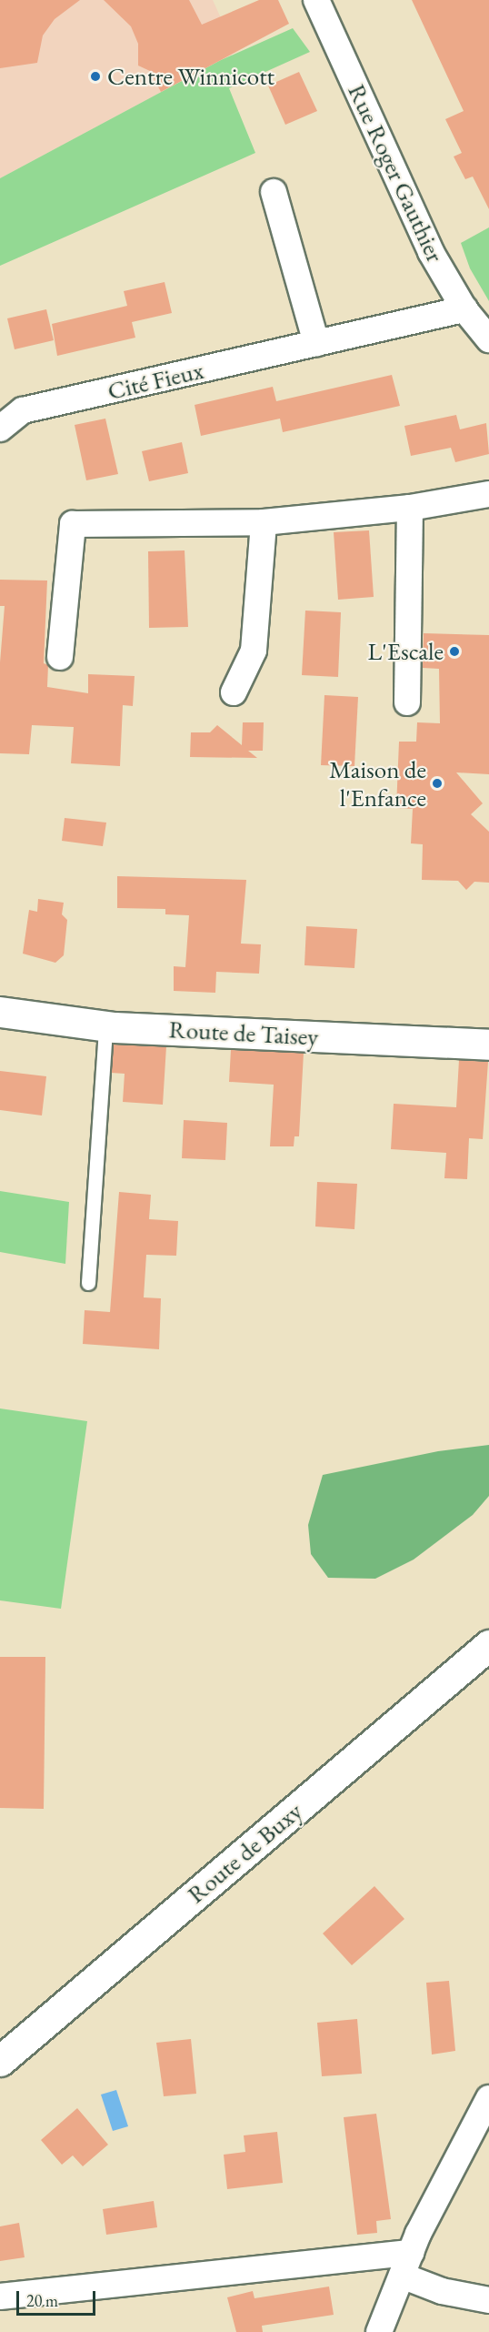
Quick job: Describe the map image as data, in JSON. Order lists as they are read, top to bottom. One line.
{"streets":{"main road":["Route de Taisey","Route de Buxy"],"street":["Rue Roger Gauthier","Cité Fieux"]},"crossings":[["Rue Roger Gauthier","Cité Fieux"]],"places":["Centre Winnicott","L'Escale","Maison de l'Enfance"],"scale_bar":"20 m"}
